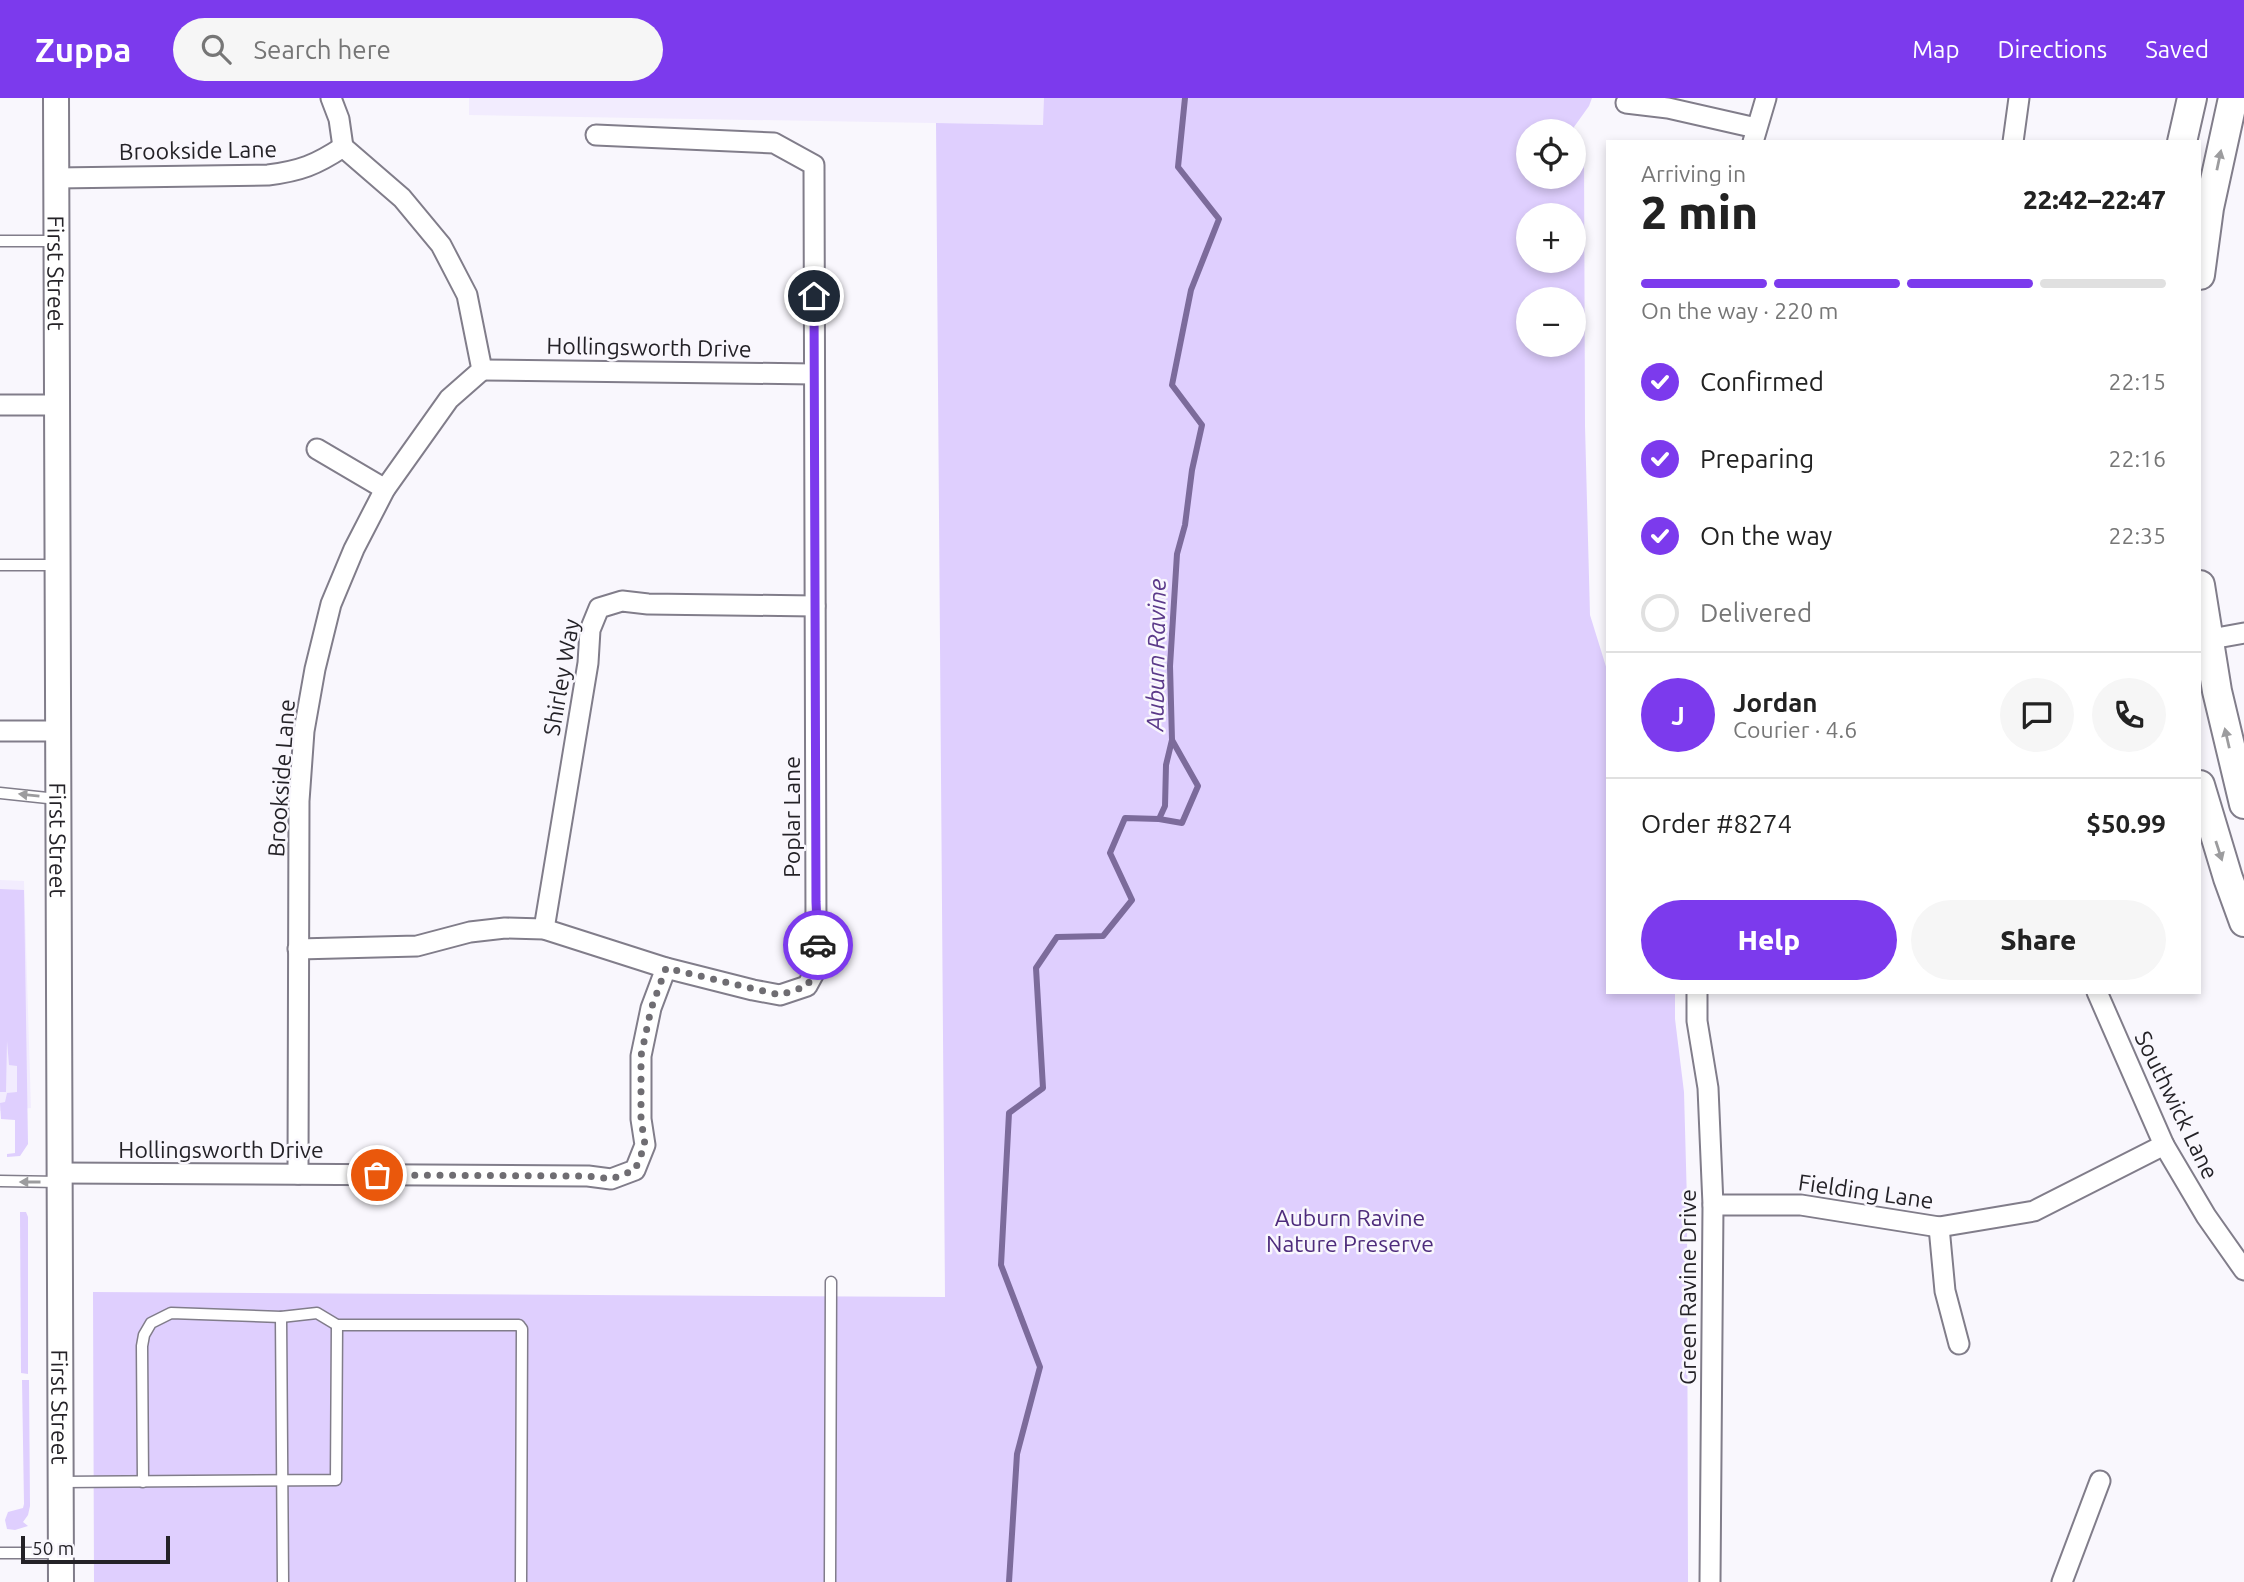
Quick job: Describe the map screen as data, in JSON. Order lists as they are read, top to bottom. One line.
{"streets":{"street":["Brookside Lane","First Street","Hollingsworth Drive","Shirley Way","Poplar Lane","Southwick Lane","Fielding Lane","Green Ravine Drive"]},"crossings":[["Brookside Lane","First Street"],["Brookside Lane","Hollingsworth Drive"],["Brookside Lane","Poplar Lane"],["First Street","Hollingsworth Drive"],["Hollingsworth Drive","Poplar Lane"],["Shirley Way","Poplar Lane"],["Southwick Lane","Fielding Lane"],["Fielding Lane","Green Ravine Drive"]],"water":["Auburn Ravine"],"parks":["Auburn Ravine Nature Preserve"],"scale_bar":"50 m","page":{"header":"Zuppa","search":"Search here","nav":["Map","Directions","Saved"],"map_buttons":["+","−"],"heading":["2 min","Arriving in","22:42–22:47"],"panel":["Jordan","Courier · 4.6","Order #8274","$50.99"],"bar":"On the way · 220 m","list":[["Confirmed","22:15"],["Preparing","22:16"],["On the way","22:35"],"Delivered"],"round":"J","buttons":["Help","Share"],"scale":"50 m"}}
